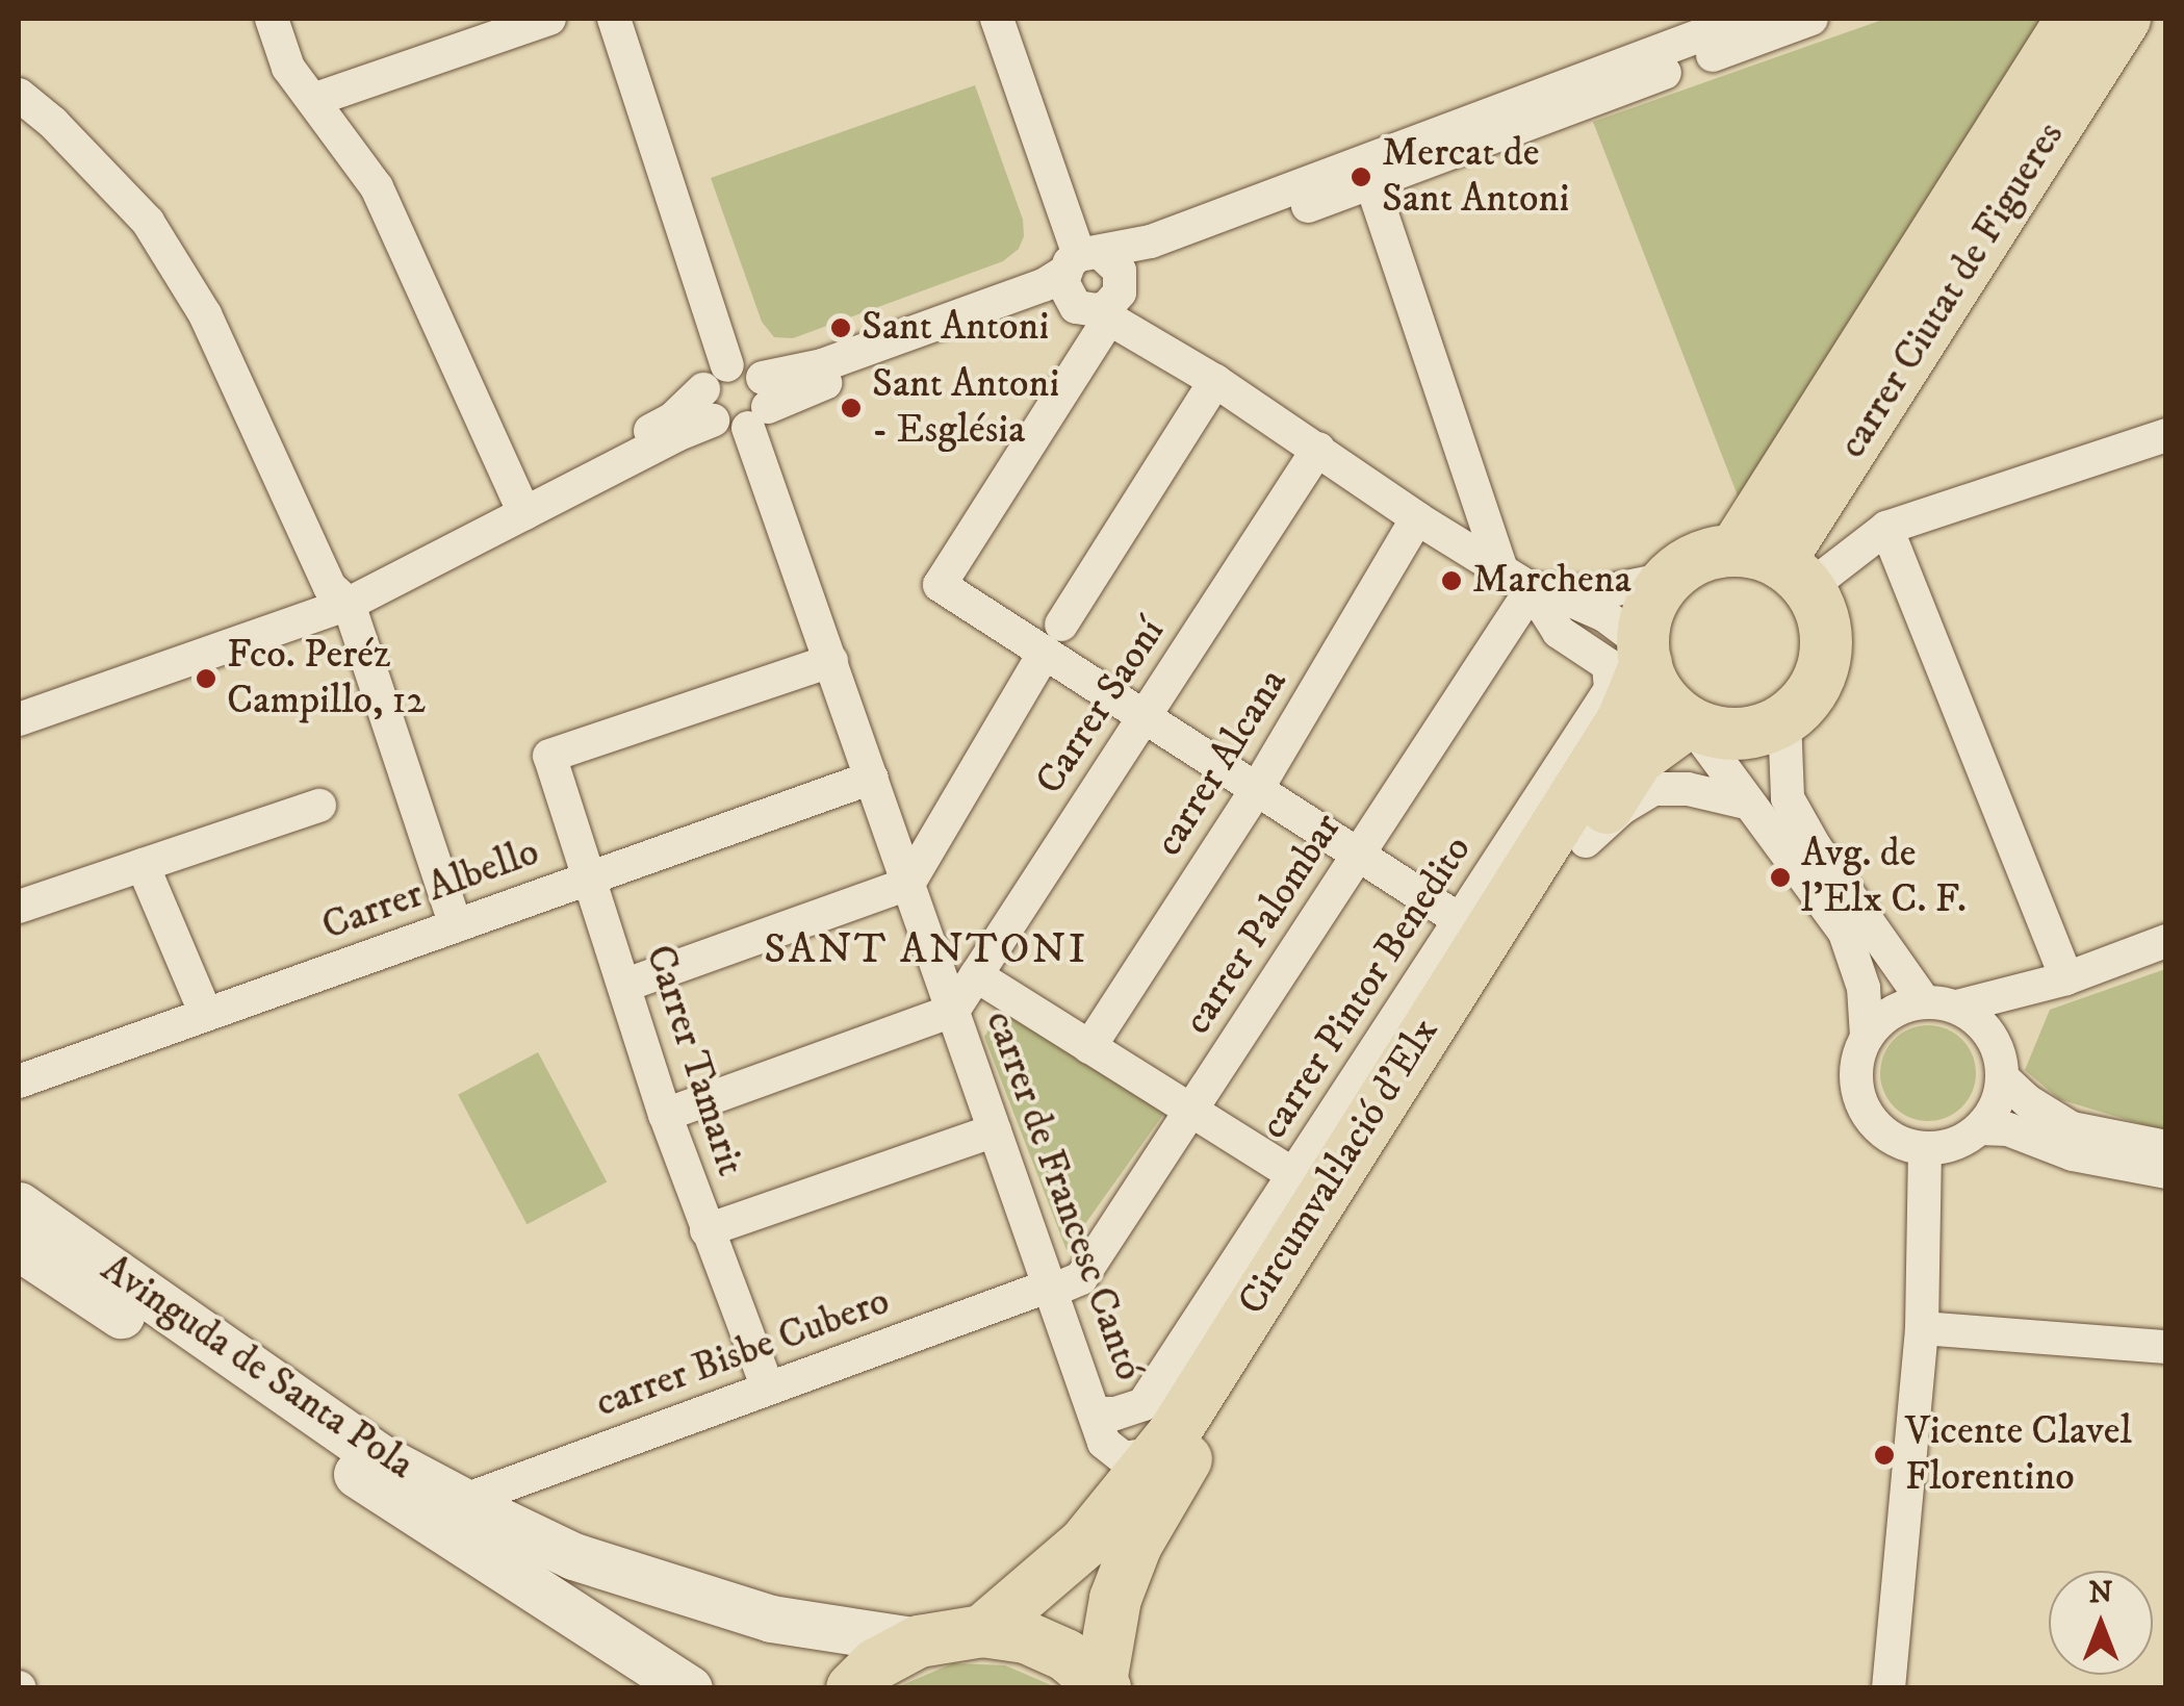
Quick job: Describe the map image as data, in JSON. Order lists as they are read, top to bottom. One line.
{"streets":{"main road":["carrer Ciutat de Figueres","Circumval·lació d'Elx","Avinguda de Santa Pola"],"street":["Carrer Saoní","carrer Alcana","Carrer Albello","carrer Palombar","carrer Pintor Benedito","Carrer Tamarit","carrer de Francesc Cantó","carrer Bisbe Cubero"]},"crossings":[["carrer Ciutat de Figueres","Circumval·lació d'Elx"],["Carrer Saoní","carrer de Francesc Cantó"],["Carrer Albello","Carrer Tamarit"],["Carrer Albello","carrer de Francesc Cantó"],["carrer Palombar","carrer Pintor Benedito"],["carrer Palombar","carrer de Francesc Cantó"],["carrer Palombar","carrer Bisbe Cubero"],["carrer Pintor Benedito","carrer de Francesc Cantó"],["Carrer Tamarit","carrer de Francesc Cantó"],["Carrer Tamarit","carrer Bisbe Cubero"],["Circumval·lació d'Elx","carrer de Francesc Cantó"],["carrer de Francesc Cantó","carrer Bisbe Cubero"],["carrer Bisbe Cubero","Avinguda de Santa Pola"]],"districts":["SANT ANTONI"],"places":["Mercat de Sant Antoni","Sant Antoni","Sant Antoni - Església","Marchena","Fco. Peréz Campillo, 12","Avg. de l'Elx C. F.","Vicente Clavel Florentino"],"north":"top"}
